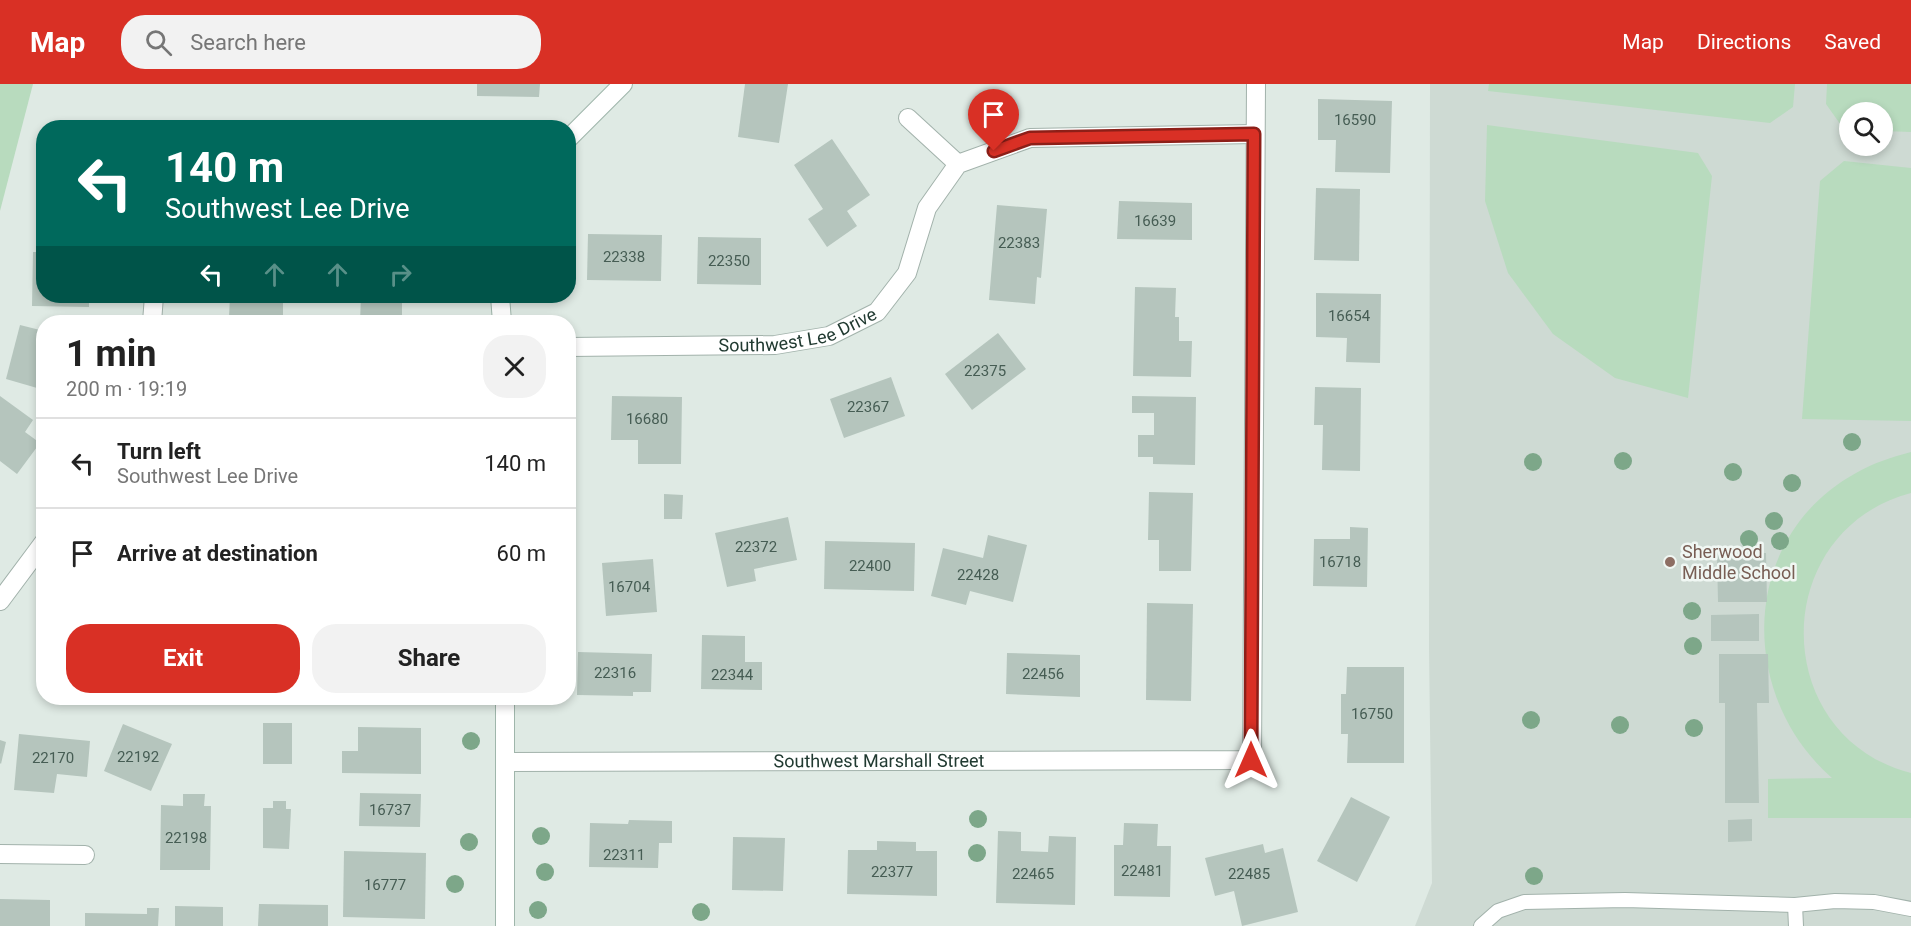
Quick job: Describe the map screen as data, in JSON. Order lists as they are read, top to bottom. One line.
{"streets":{"street":["Southwest Lee Drive","Southwest Marshall Street"]},"places":["Sherwood Middle School"],"house_numbers":["16590","16639","22383","22338","22350","16654","22375","22367","16680","22372","16718","22400","22428","16704","22316","22456","22344","16750","22192","22170","16737","22198","22311","22481","22377","22465","22485","16777"],"page":{"header":"Map","search":"Search here","nav":["Map","Directions","Saved"],"turn":["140 m","Southwest Lee Drive"],"heading":["1 min","200 m · 19:19"],"list":[{"name":"Turn left","note":"Southwest Lee Drive","value":"140 m"},{"name":"Arrive at destination","value":"60 m"}],"buttons":["Exit","Share"]}}
